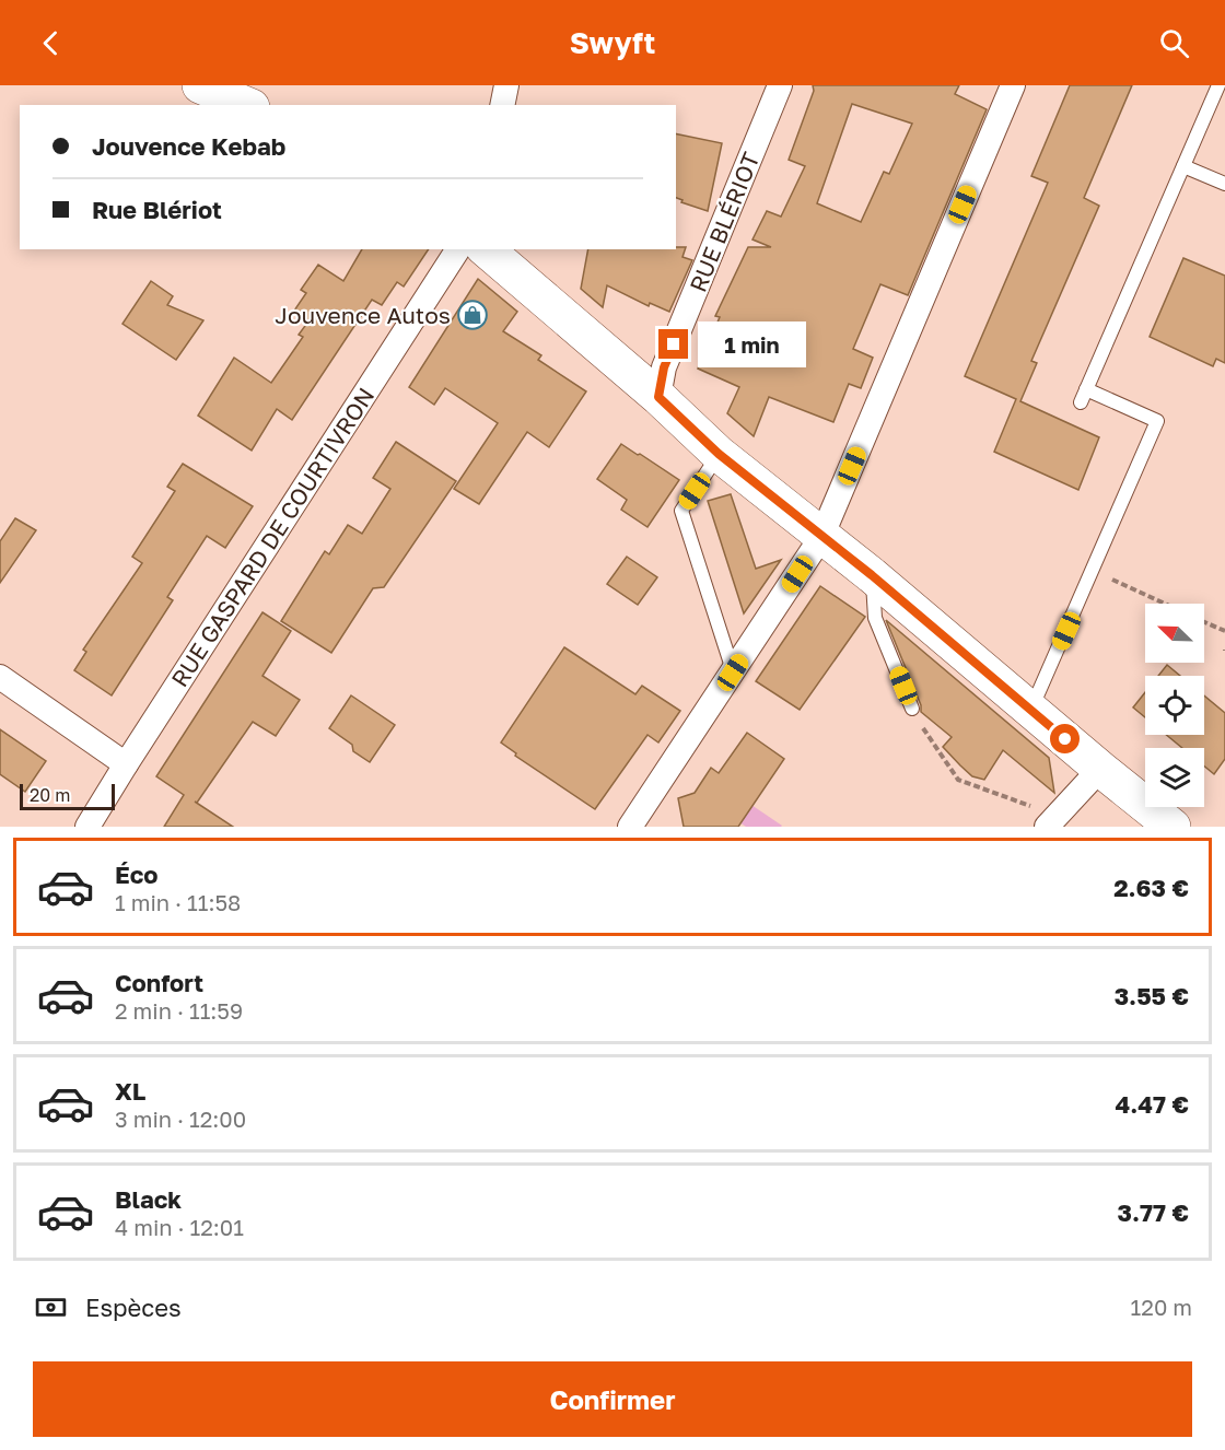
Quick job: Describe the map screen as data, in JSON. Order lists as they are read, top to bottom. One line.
{"streets":{"street":["RUE BLÉRIOT","RUE GASPARD DE COURTIVRON"]},"places":{"shop":["Jouvence Autos"]},"scale_bar":"20 m","north":"top left","page":{"header":"Swyft","banner":["Jouvence Kebab","Rue Blériot"],"bubble":"1 min","scale":"20 m","list":[{"name":"Éco","note":"1 min · 11:58","value":"2.63 €"},{"name":"Confort","note":"2 min · 11:59","value":"3.55 €"},{"name":"XL","note":"3 min · 12:00","value":"4.47 €"},{"name":"Black","note":"4 min · 12:01","value":"3.77 €"}],"pay":["Espèces","120 m"],"buttons":"Confirmer"}}
